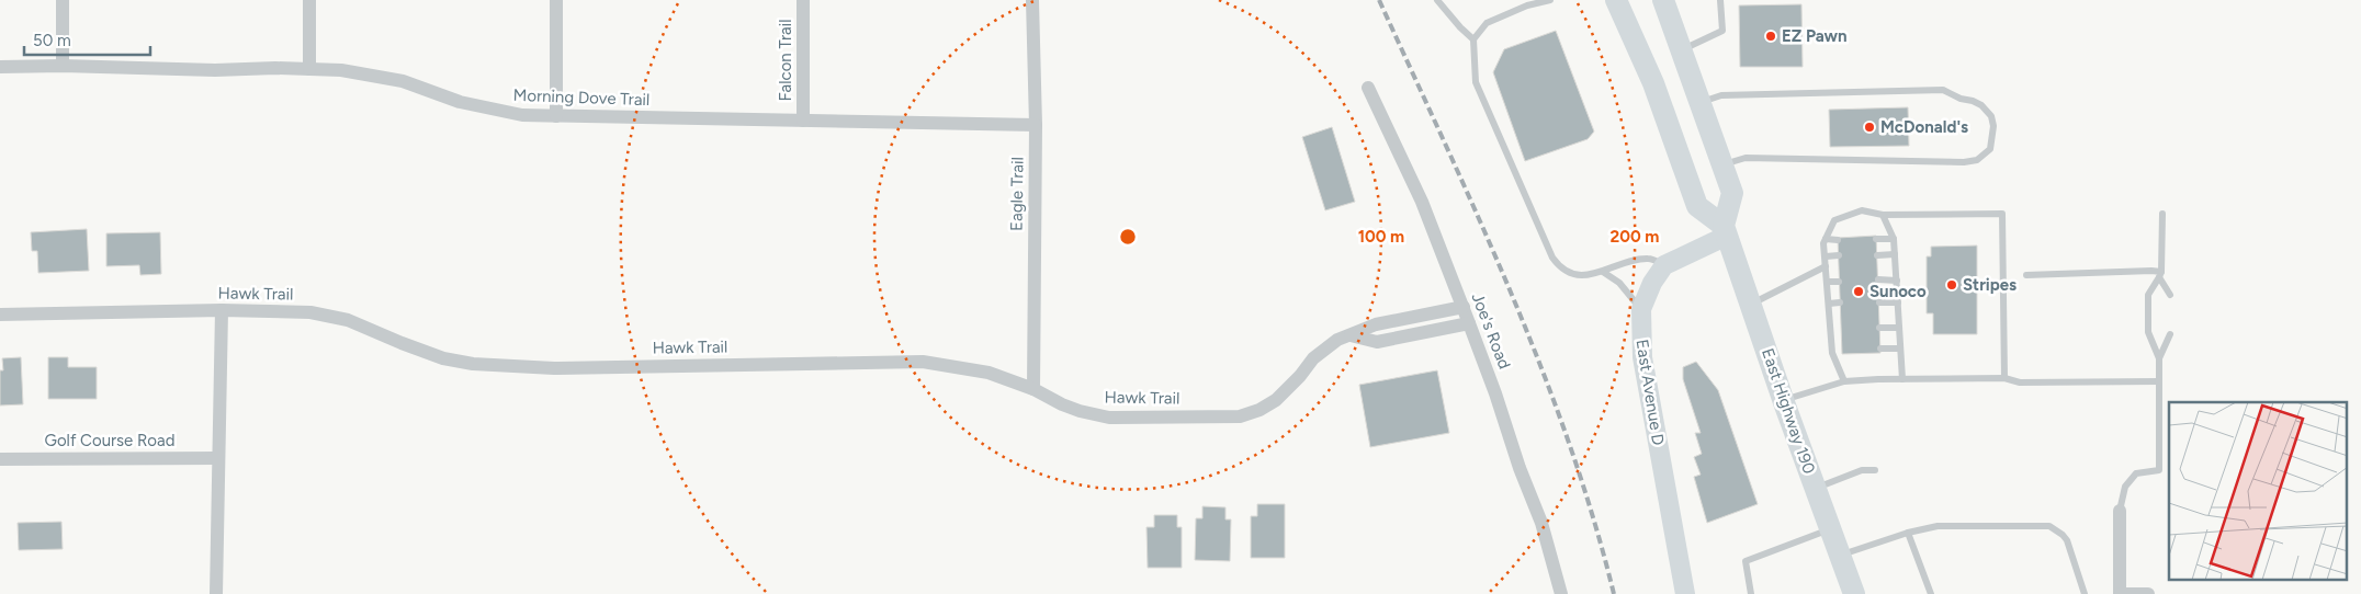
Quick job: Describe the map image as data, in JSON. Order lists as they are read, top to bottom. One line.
{"streets":{"main road":["East Avenue D","East Highway 190"],"street":["Falcon Trail","Morning Dove Trail","Eagle Trail","Hawk Trail","Joe's Road","Golf Course Road"]},"crossings":[["Falcon Trail","Morning Dove Trail"],["Morning Dove Trail","Eagle Trail"],["Eagle Trail","Hawk Trail"],["Hawk Trail","Joe's Road"]],"places":["EZ Pawn","McDonald's","Stripes","Sunoco"],"scale_bar":"50 m","rings":["100 m","200 m"]}
